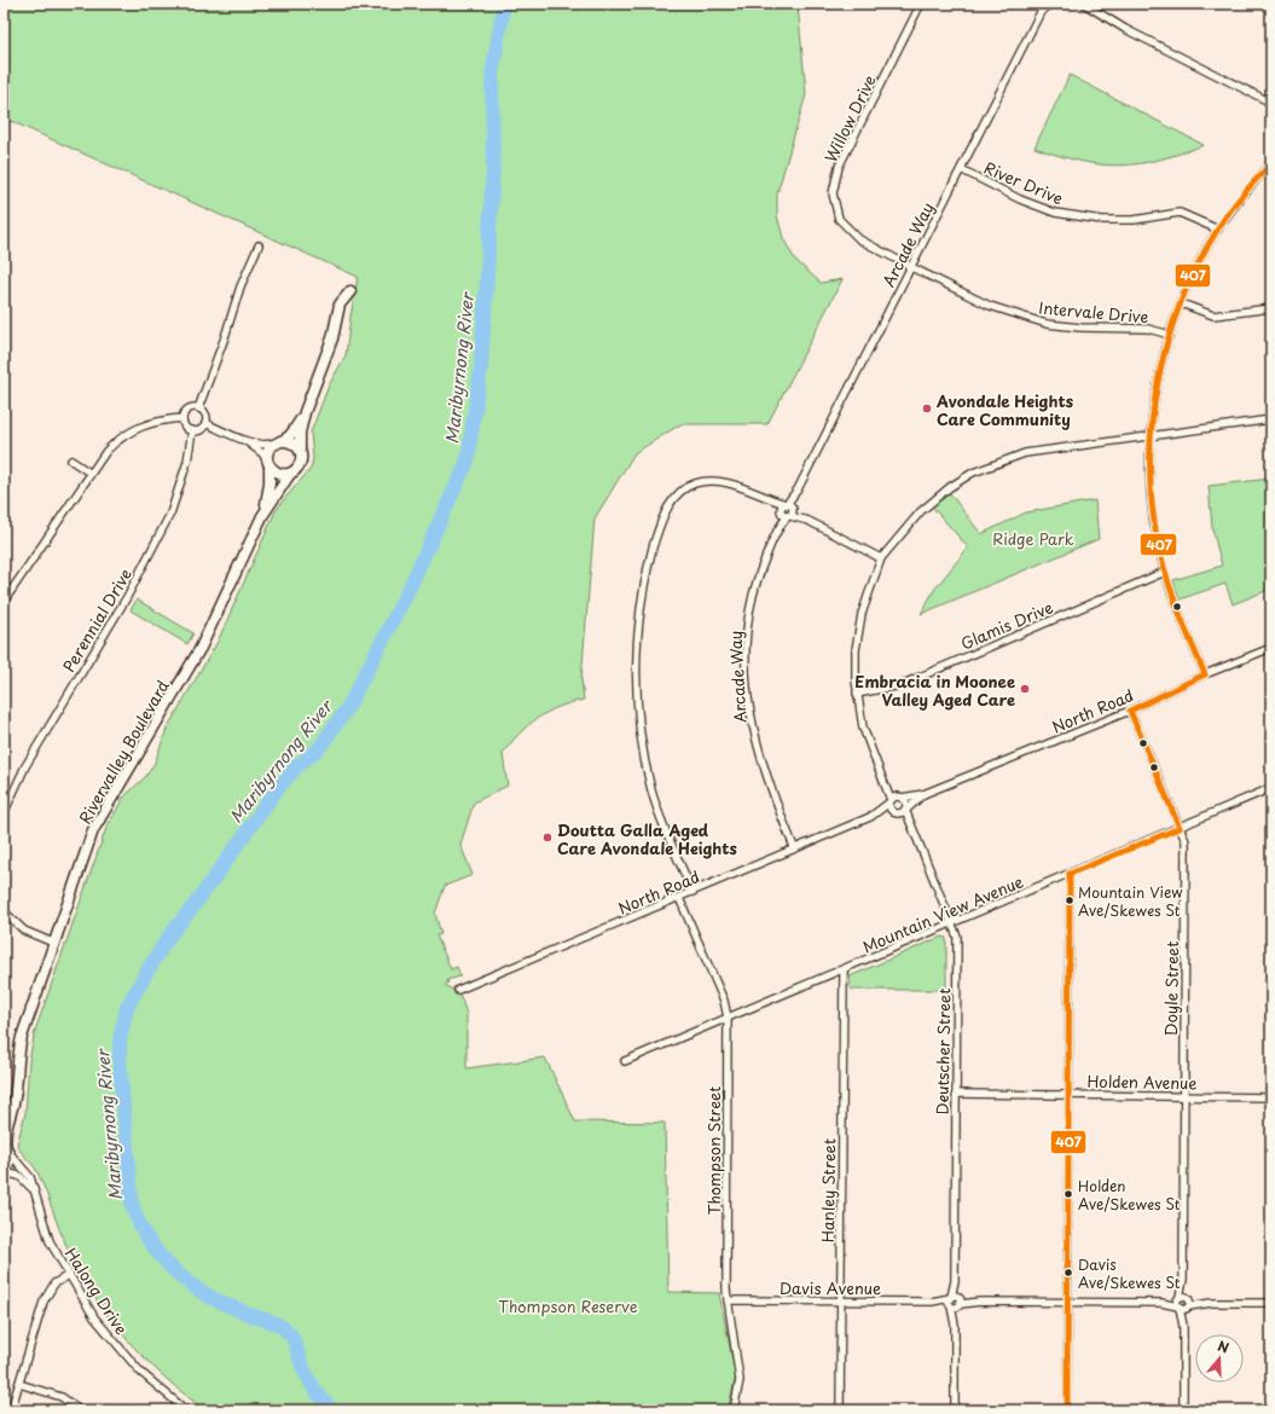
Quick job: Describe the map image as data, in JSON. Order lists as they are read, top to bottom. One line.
{"streets":{"street":["Willow Drive","River Drive","Arcade Way","Intervale Drive","Perennial Drive","Glamis Drive","North Road","Rivervalley Boulevard","Mountain View Avenue","Doyle Street","Deutscher Street","Holden Avenue","Thompson Street","Hanley Street","Davis Avenue","Halong Drive"]},"crossings":[["Willow Drive","Arcade Way"],["Willow Drive","Intervale Drive"],["River Drive","Arcade Way"],["Arcade Way","Intervale Drive"],["Arcade Way","North Road"],["North Road","Doyle Street"],["North Road","Deutscher Street"],["North Road","Thompson Street"],["Rivervalley Boulevard","Halong Drive"],["Mountain View Avenue","Doyle Street"],["Mountain View Avenue","Deutscher Street"],["Mountain View Avenue","Thompson Street"],["Mountain View Avenue","Hanley Street"],["Doyle Street","Holden Avenue"],["Doyle Street","Davis Avenue"],["Deutscher Street","Holden Avenue"],["Deutscher Street","Davis Avenue"],["Thompson Street","Davis Avenue"],["Hanley Street","Davis Avenue"]],"water":["Maribyrnong River"],"parks":["Ridge Park","Thompson Reserve"],"places":["Avondale Heights Care Community","Embracia in Moonee Valley Aged Care","Doutta Galla Aged Care Avondale Heights","Mountain View Ave/Skewes St","Holden Ave/Skewes St","Davis Ave/Skewes St"],"lines":["transit line 407"],"north":"top"}
